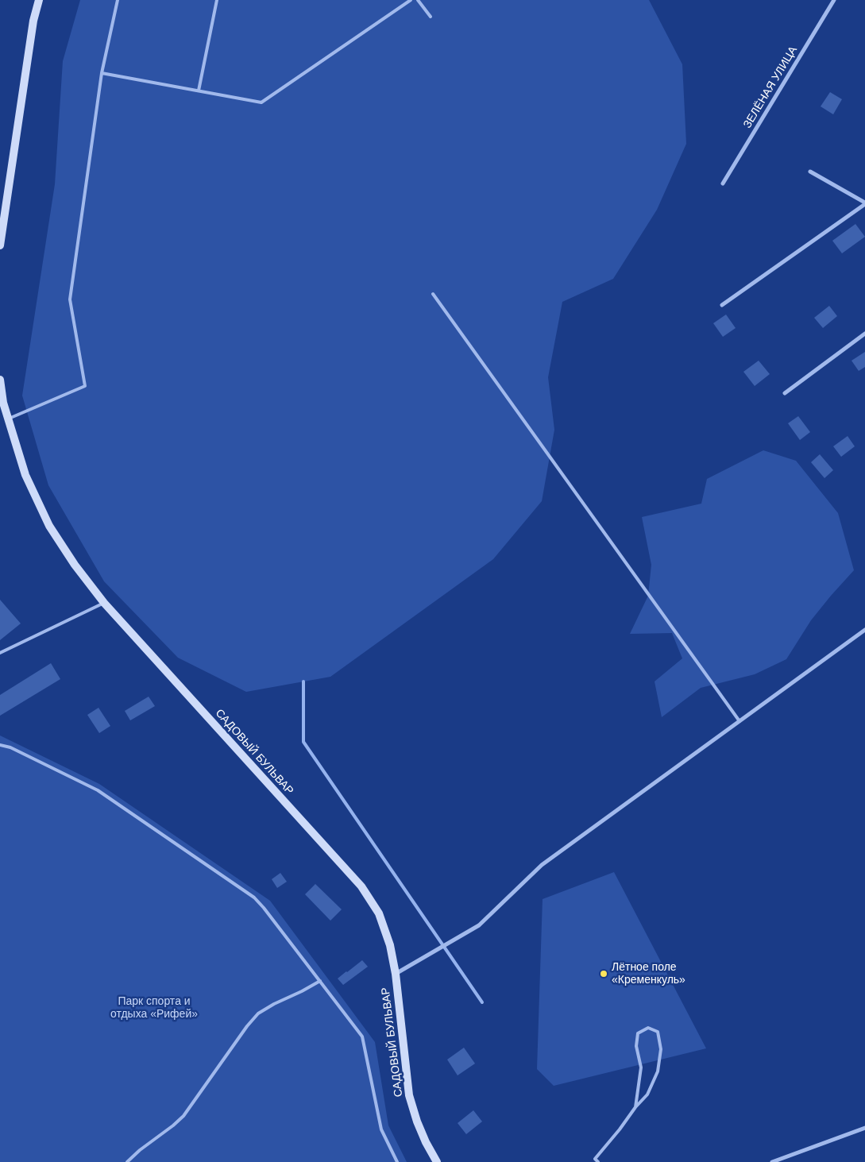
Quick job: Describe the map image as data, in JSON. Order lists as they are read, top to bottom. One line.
{"streets":{"street":["ЗЕЛЁНАЯ УЛИЦА","САДОВЫЙ БУЛЬВАР"]},"parks":["Парк спорта и отдыха «Рифей»"],"places":["Лётное поле «Кременкуль»"]}
